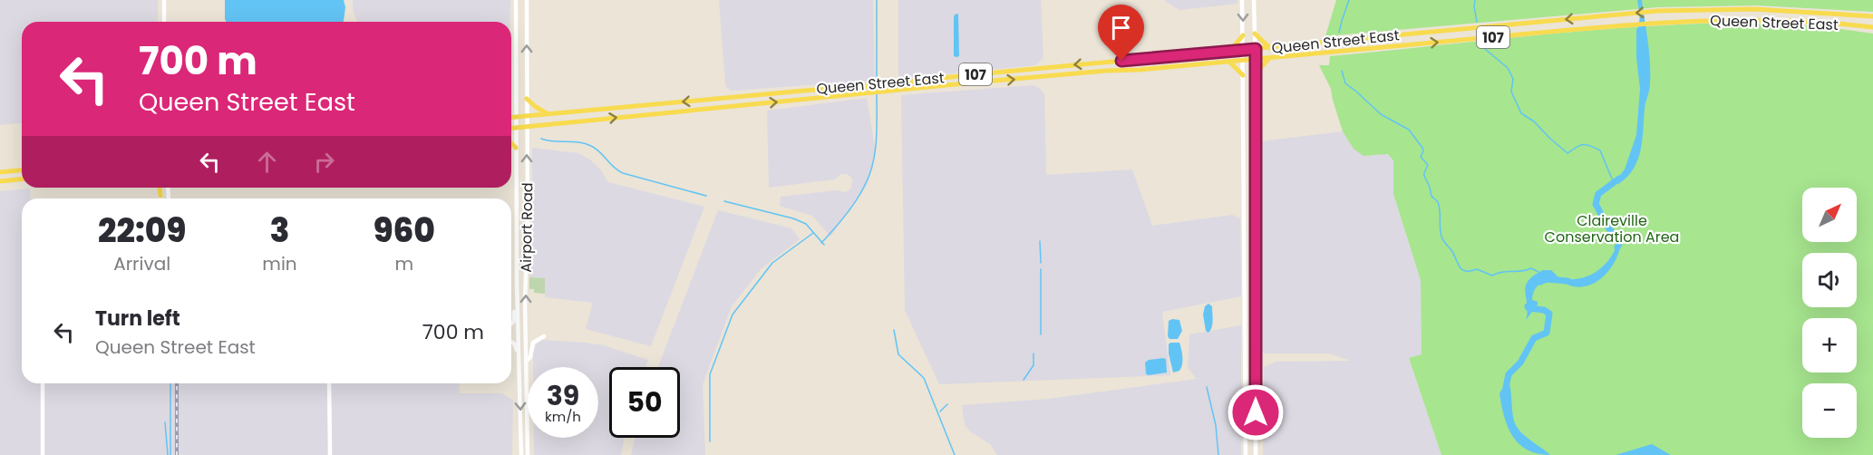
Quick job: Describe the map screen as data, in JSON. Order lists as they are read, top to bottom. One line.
{"streets":{"main road":["Queen Street East","107","Airport Road"]},"crossings":[["Queen Street East","Airport Road"]],"parks":["Claireville Conservation Area"],"north":"top right","page":{"turn":["700 m","Queen Street East"],"map_buttons":["+","−"],"eta":["22:09","Arrival","3","min","960","m"],"list":[{"name":"Turn left","note":"Queen Street East","value":"700 m"}],"speed":"39 km/h","limit":"50"}}
